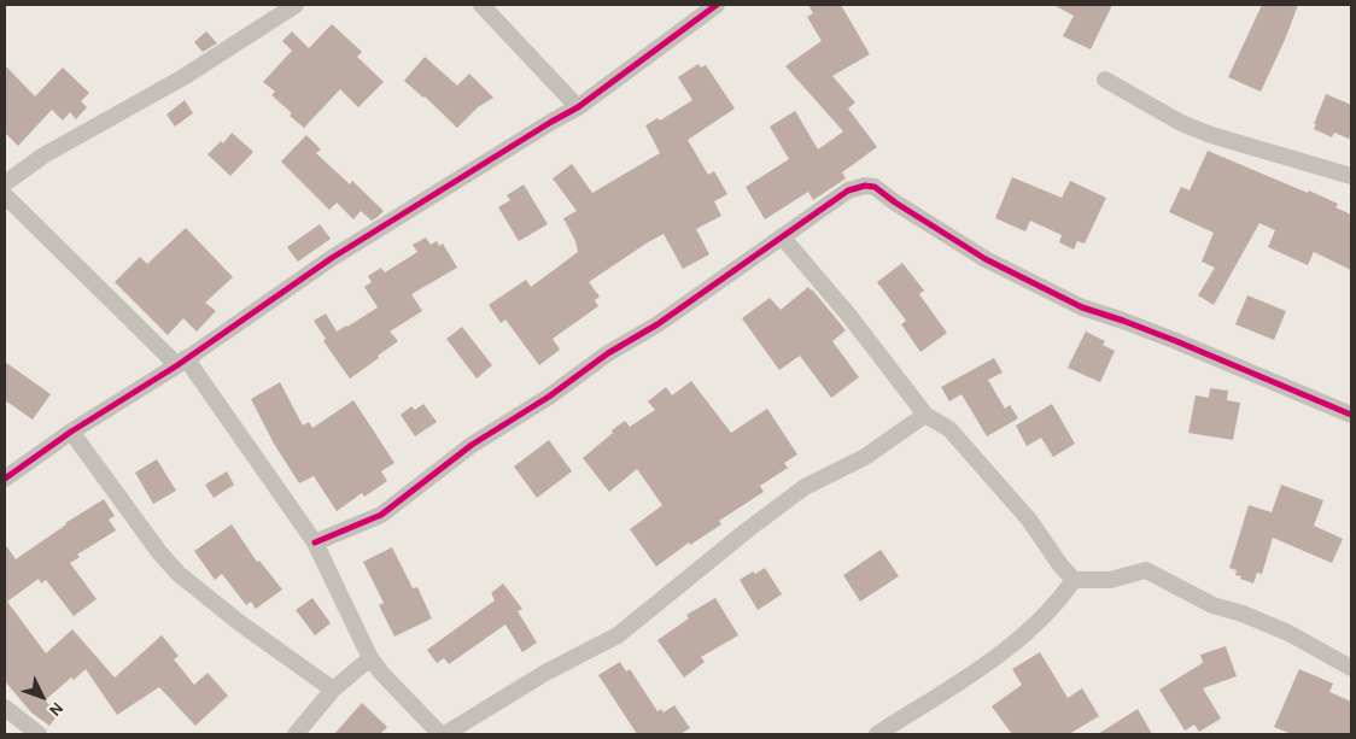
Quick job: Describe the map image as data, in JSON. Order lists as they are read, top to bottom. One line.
{"north":"bottom right"}
